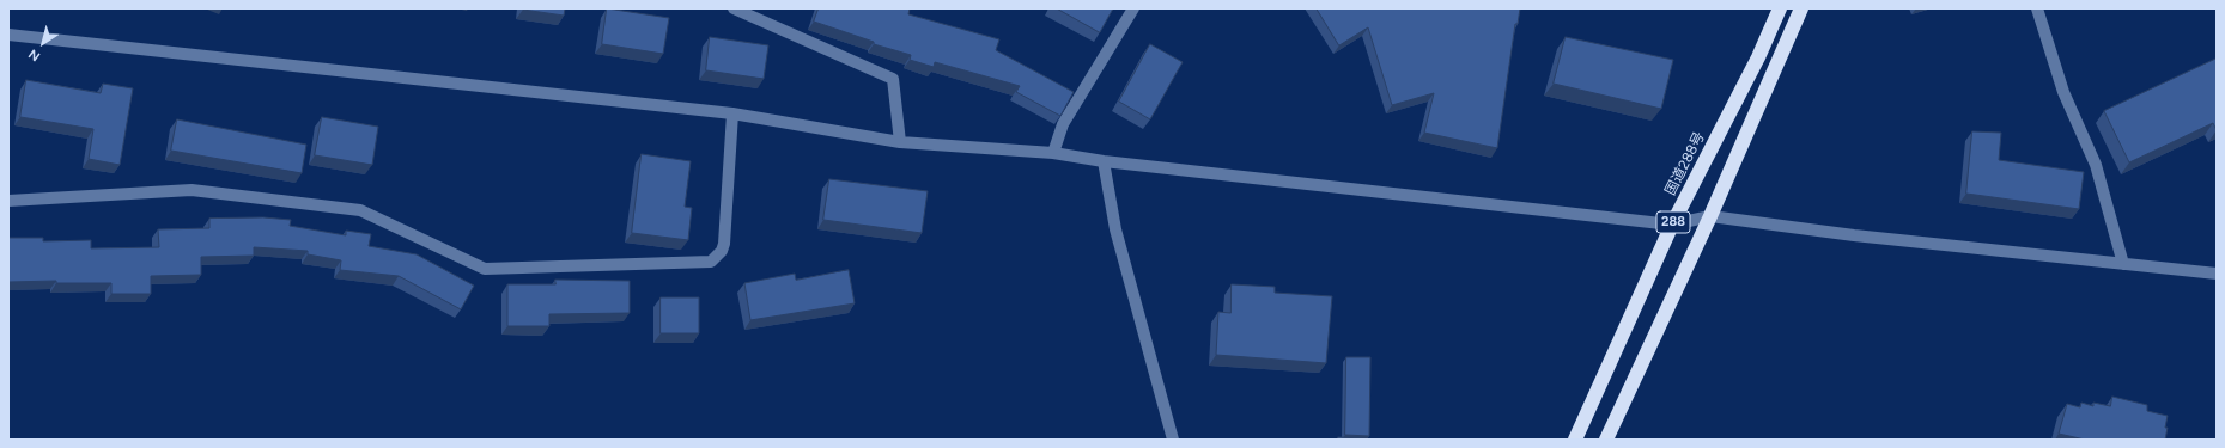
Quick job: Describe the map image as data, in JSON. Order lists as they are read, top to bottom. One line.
{"streets":{"highway":["国道288号","288"]},"north":"bottom left"}
